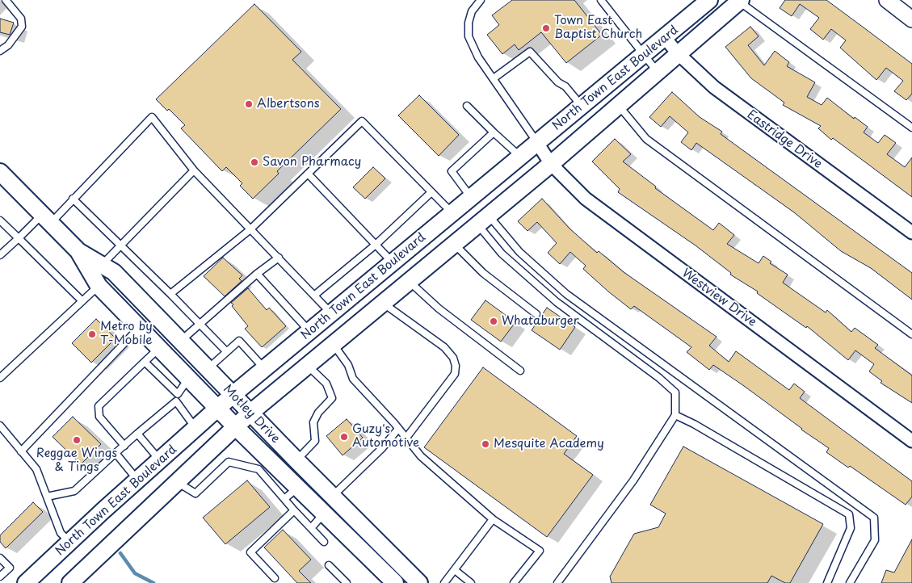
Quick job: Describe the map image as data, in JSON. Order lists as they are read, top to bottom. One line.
{"streets":{"main road":["North Town East Boulevard","Motley Drive"],"street":["Eastridge Drive","Westview Drive"]},"crossings":[["North Town East Boulevard","Eastridge Drive"],["North Town East Boulevard","Westview Drive"],["North Town East Boulevard","Motley Drive"]],"places":["Town East Baptist Church","Albertsons","Savon Pharmacy","Whataburger","Metro by T-Mobile","Guzy's Automotive","Reggae Wings & Tings","Mesquite Academy"]}
